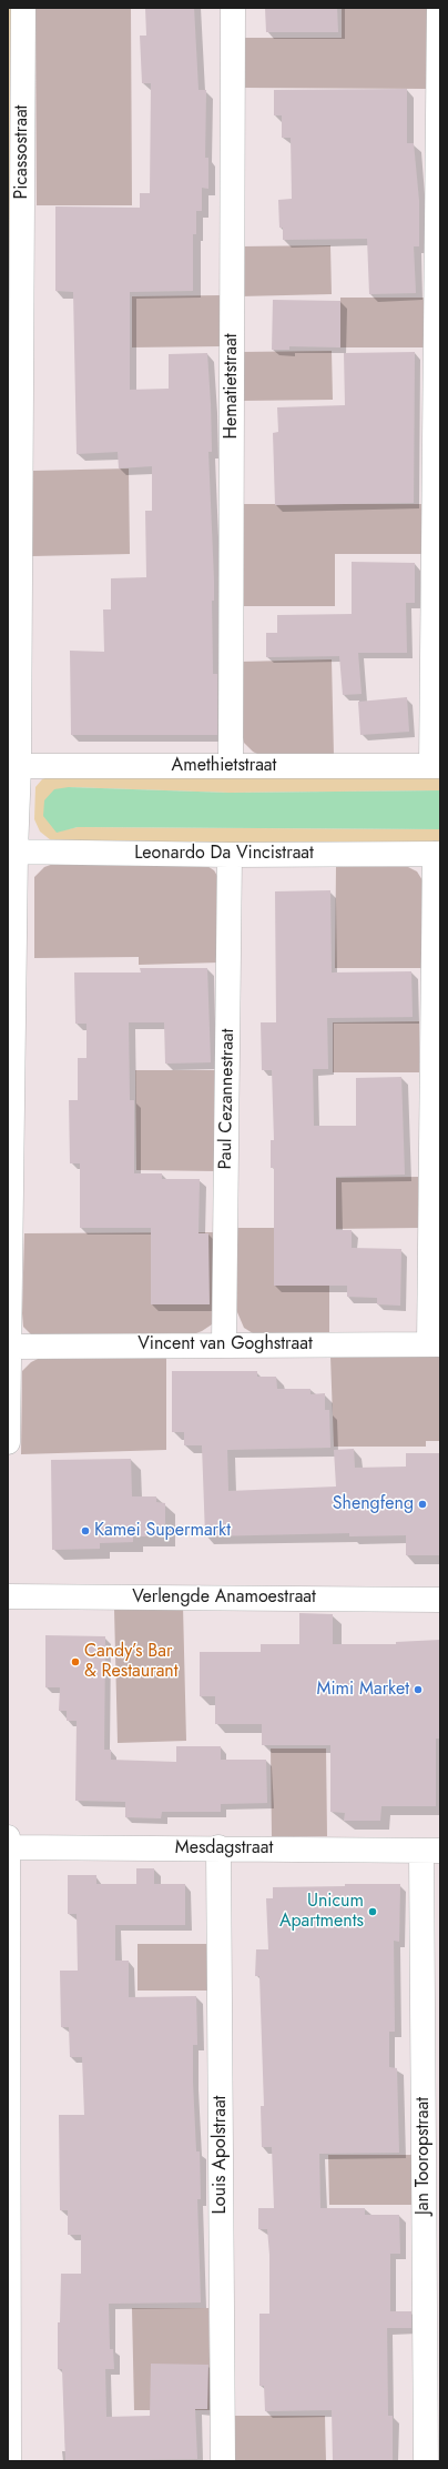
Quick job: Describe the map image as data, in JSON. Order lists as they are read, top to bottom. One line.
{"streets":{"street":["Picassostraat","Hematietstraat","Amethietstraat","Leonardo Da Vincistraat","Paul Cezannestraat","Vincent van Goghstraat","Verlengde Anamoestraat","Mesdagstraat","Louis Apolstraat","Jan Tooropstraat"]},"crossings":[["Picassostraat","Amethietstraat"],["Picassostraat","Leonardo Da Vincistraat"],["Picassostraat","Vincent van Goghstraat"],["Hematietstraat","Amethietstraat"],["Leonardo Da Vincistraat","Paul Cezannestraat"],["Paul Cezannestraat","Vincent van Goghstraat"],["Mesdagstraat","Louis Apolstraat"],["Mesdagstraat","Jan Tooropstraat"]],"places":["Shengfeng","Kamei Supermarkt","Candy’s Bar & Restaurant","Mimi Market","Unicum Apartments"]}
